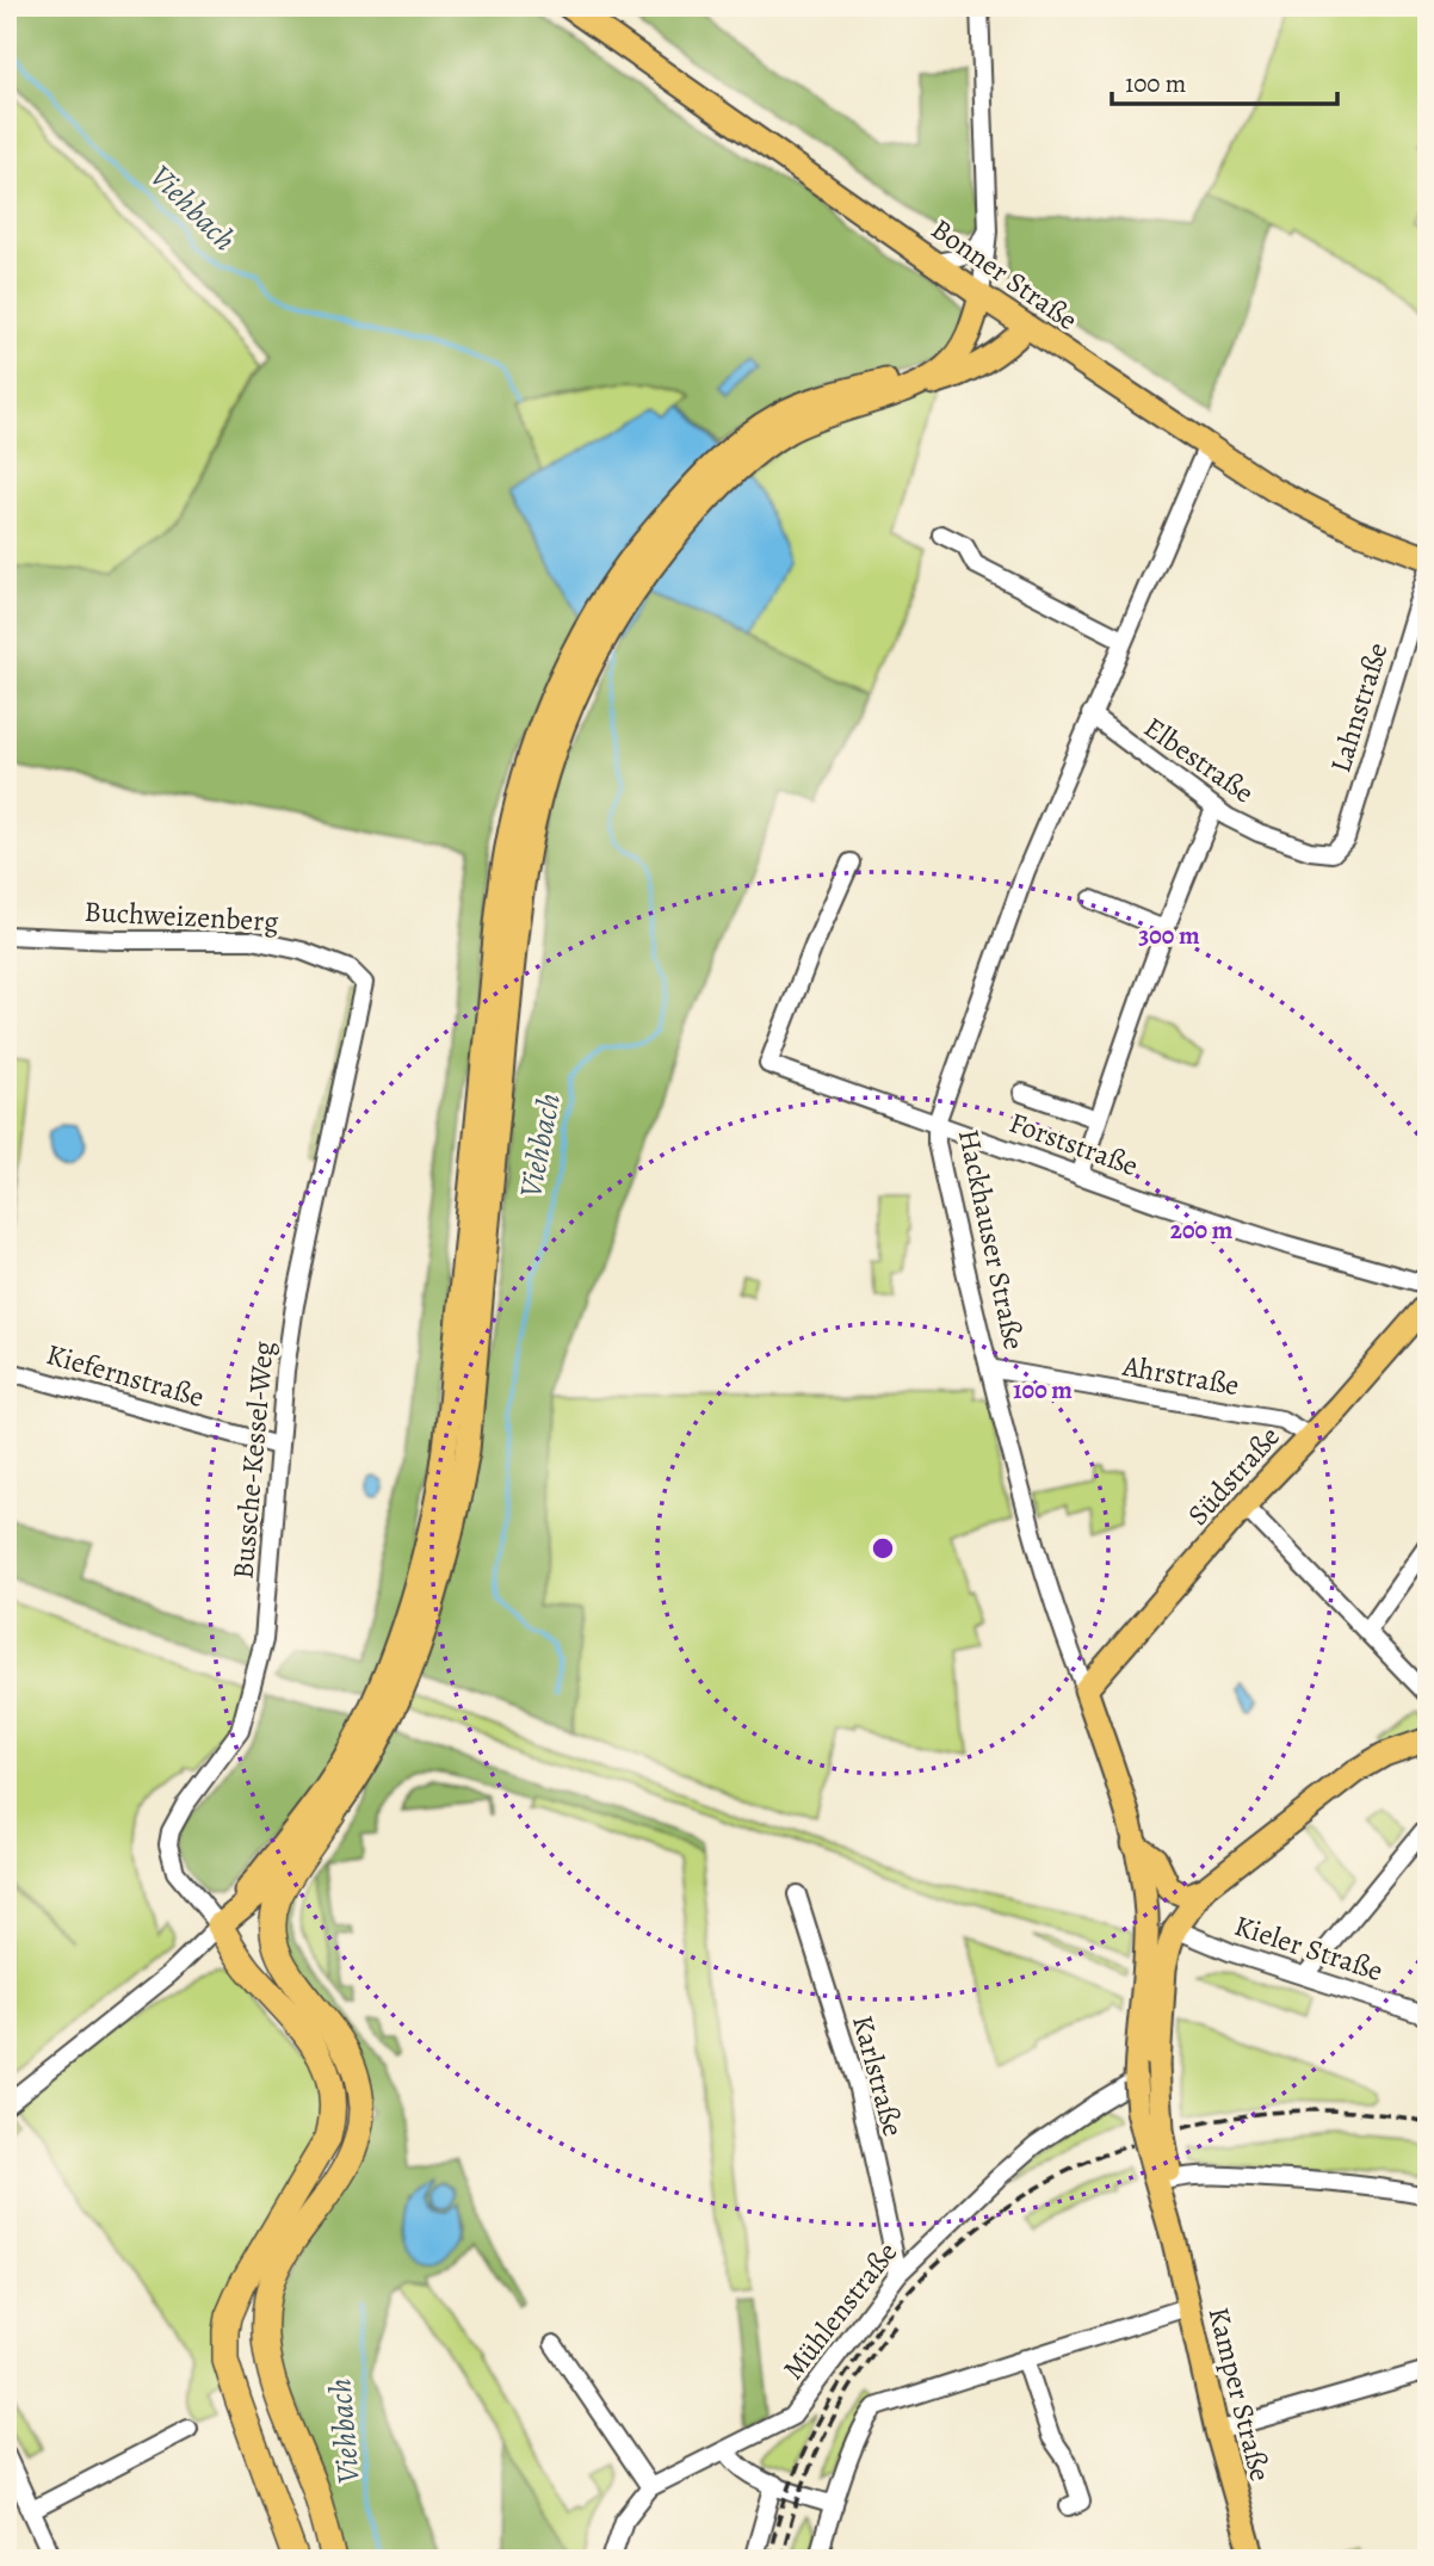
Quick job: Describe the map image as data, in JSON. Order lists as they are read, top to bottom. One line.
{"streets":{"main road":["Bonner Straße","Hackhauser Straße","Südstraße","Kamper Straße"],"street":["Lahnstraße","Elbestraße","Buchweizenberg","Forststraße","Kiefernstraße","Ahrstraße","Bussche-Kessel-Weg","Kieler Straße","Karlstraße","Mühlenstraße"]},"crossings":[["Bonner Straße","Hackhauser Straße"],["Lahnstraße","Elbestraße"],["Elbestraße","Hackhauser Straße"],["Buchweizenberg","Bussche-Kessel-Weg"],["Forststraße","Hackhauser Straße"],["Hackhauser Straße","Ahrstraße"],["Hackhauser Straße","Südstraße"],["Hackhauser Straße","Kamper Straße"],["Kiefernstraße","Bussche-Kessel-Weg"],["Ahrstraße","Südstraße"],["Kieler Straße","Kamper Straße"],["Karlstraße","Mühlenstraße"],["Mühlenstraße","Kamper Straße"]],"water":["Viehbach"],"scale_bar":"100 m","rings":["300 m","200 m","100 m"]}
